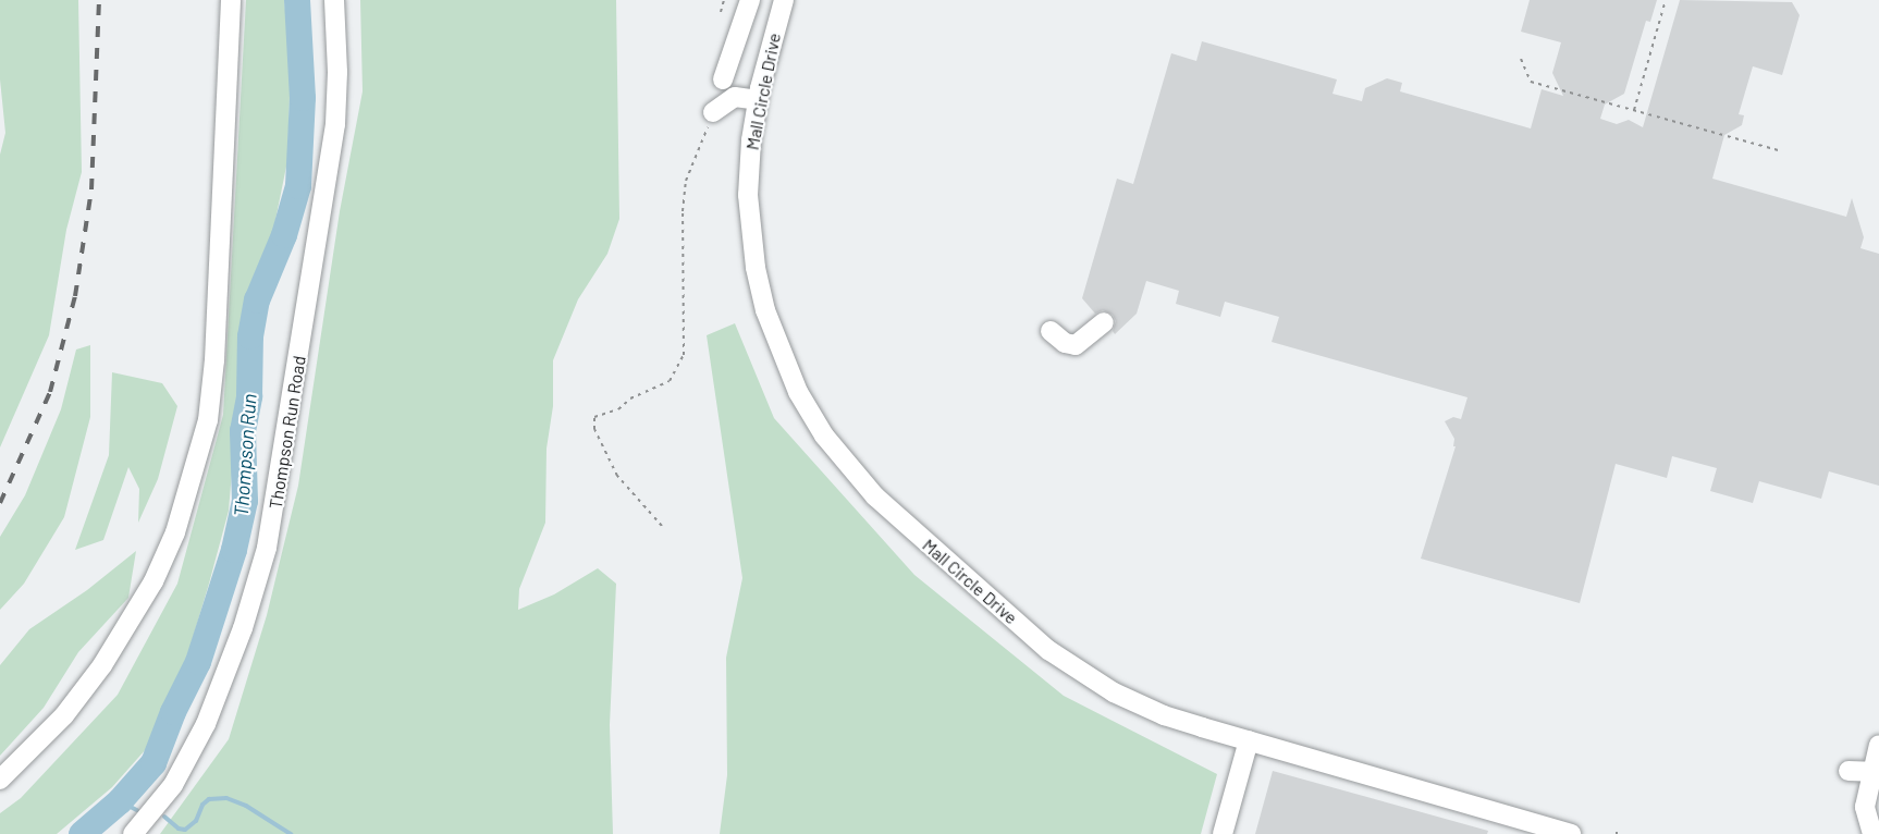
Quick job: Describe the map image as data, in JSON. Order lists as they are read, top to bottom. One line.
{"streets":{"street":["Mall Circle Drive","Thompson Run Road"]},"water":["Thompson Run"]}
